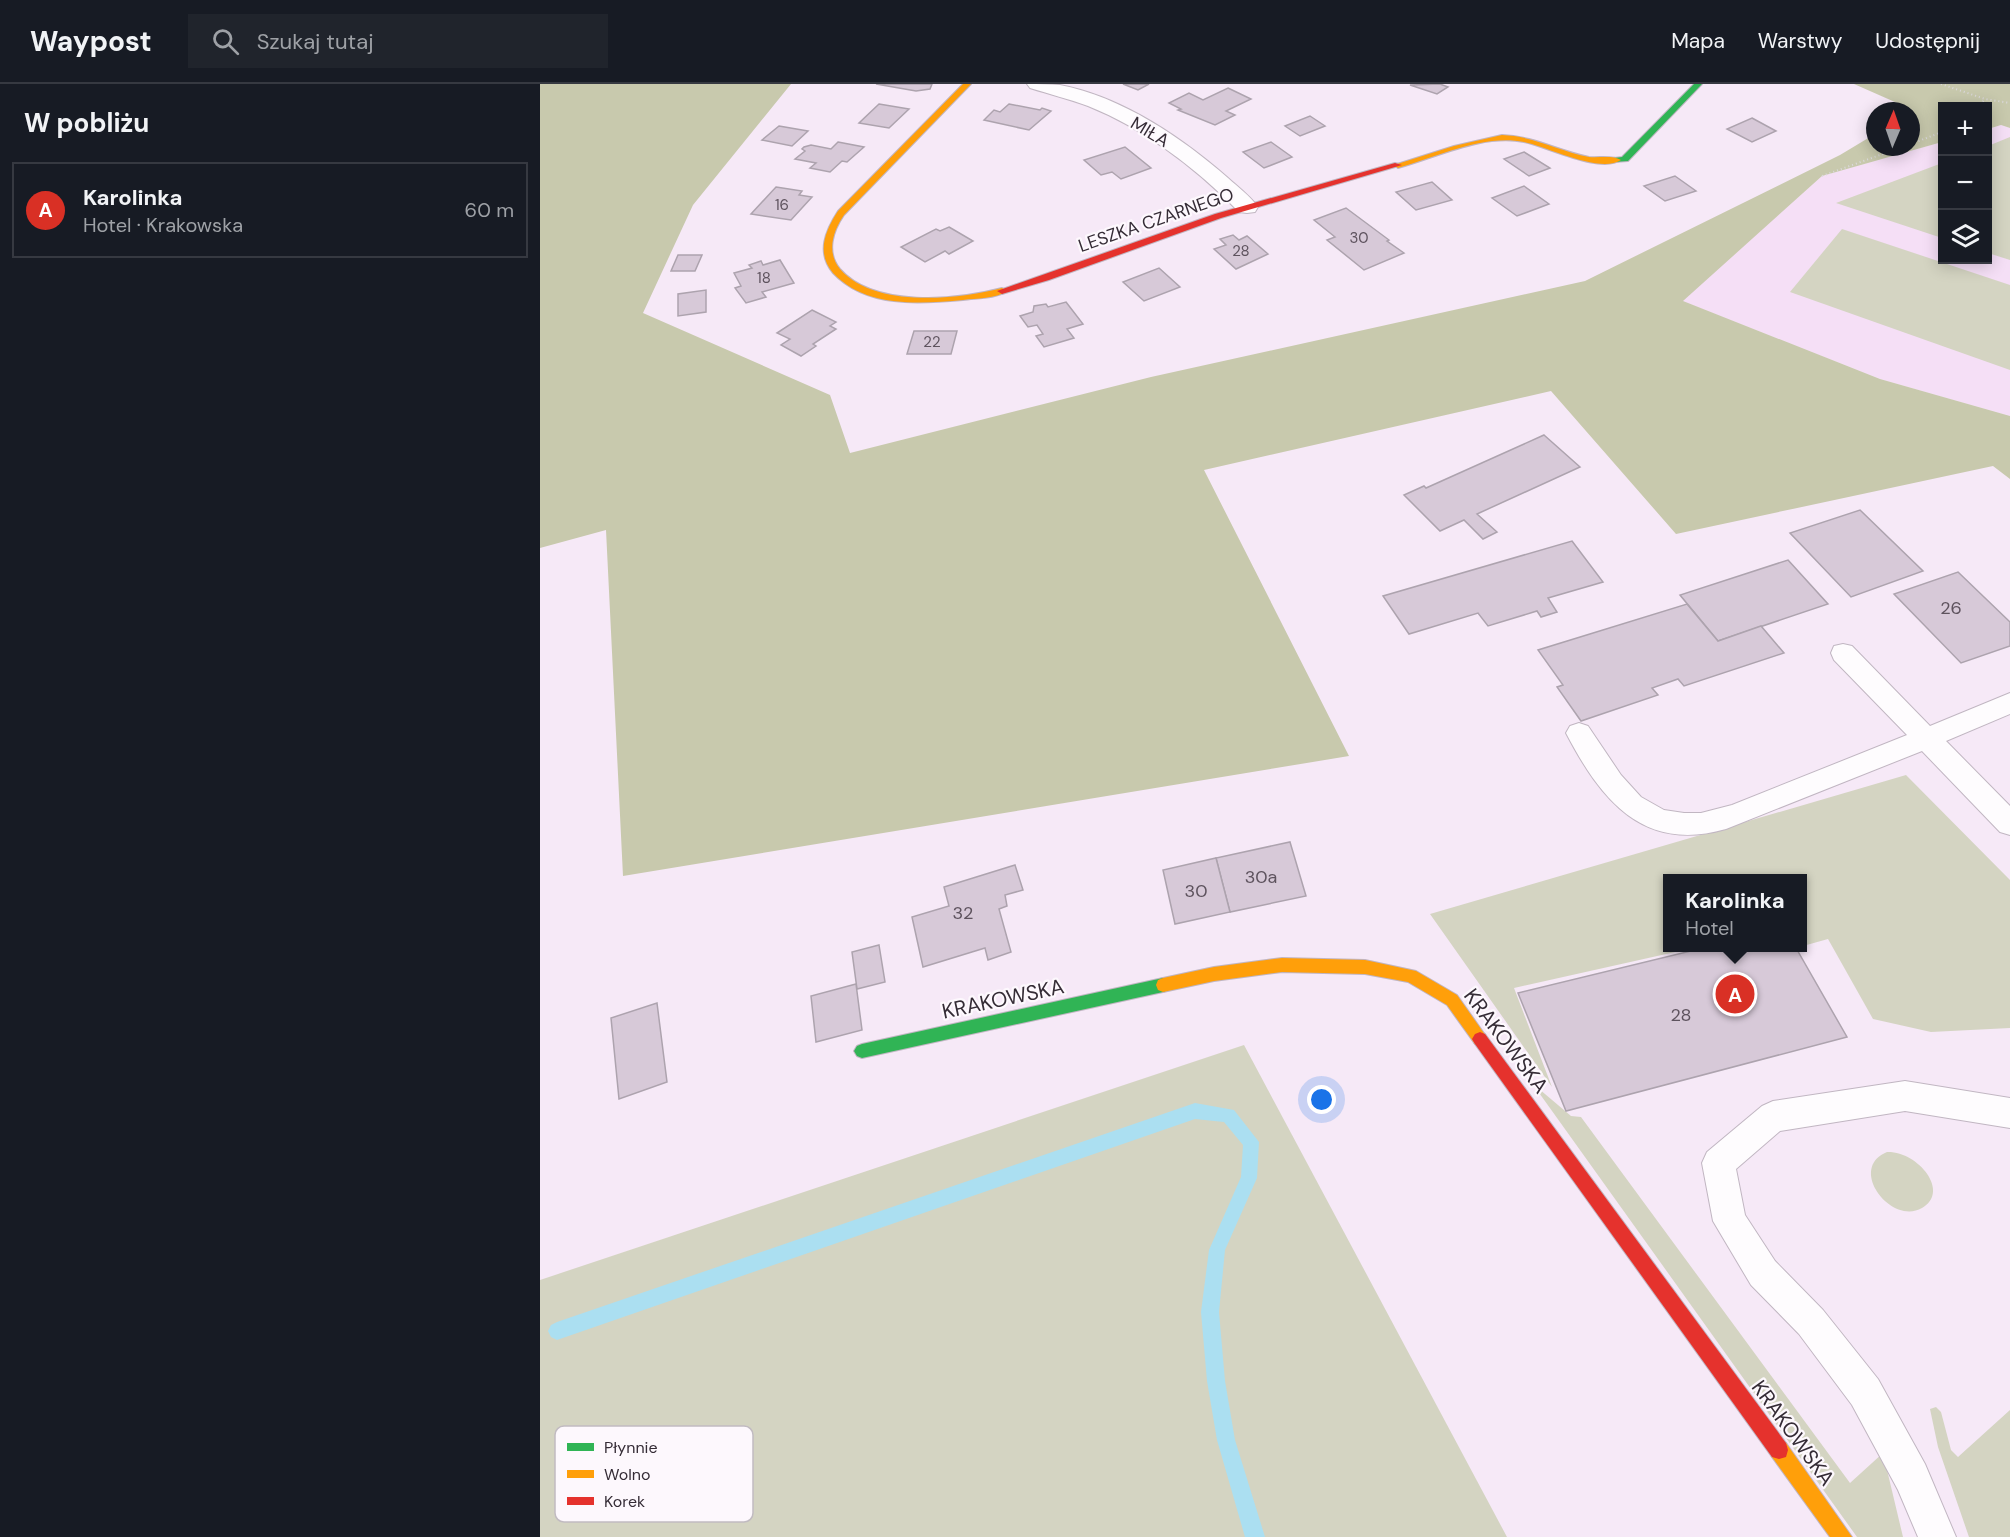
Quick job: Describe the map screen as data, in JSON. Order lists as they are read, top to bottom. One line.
{"streets":{"street":["MIŁA","LESZKA CZARNEGO","KRAKOWSKA"]},"crossings":[["MIŁA","LESZKA CZARNEGO"]],"house_numbers":["16","30","28","18","22","26","30a","30","32","28"],"legend":["Płynnie","Wolno","Korek"],"north":"top","page":{"header":"Waypost","search":"Szukaj tutaj","nav":["Mapa","Warstwy","Udostępnij"],"heading":"W pobliżu","map_buttons":["+","−"],"list":[{"mark":"A","name":"Karolinka","note":"Hotel · Krakowska","value":"60 m"}],"popup":["Karolinka","Hotel"],"pins":"A"}}
